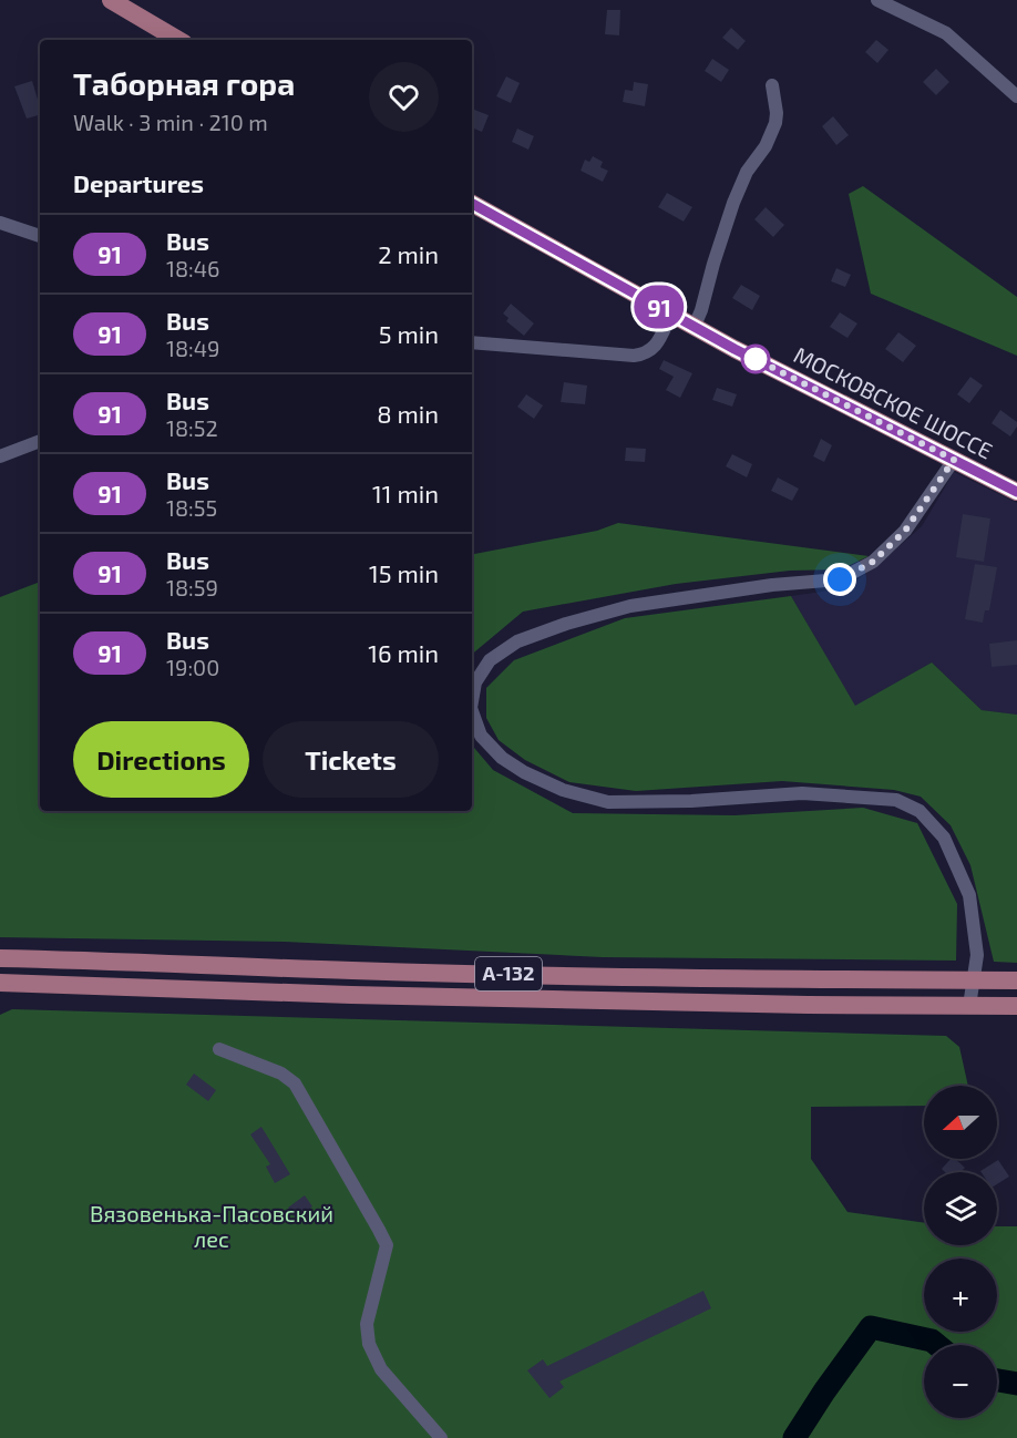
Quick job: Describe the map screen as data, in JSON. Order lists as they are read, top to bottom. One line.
{"streets":{"main road":["МОСКОВСКОЕ ШОССЕ","А-132"]},"parks":["Вязовенька-Пасовский лес"],"lines":["bus line 91"],"north":"left","page":{"on_map":"91","heading":[["Таборная гора","Walk · 3 min · 210 m"],"Departures"],"list":[{"mark":"91","name":"Bus","note":"18:46","value":"2 min"},{"mark":"91","name":"Bus","note":"18:49","value":"5 min"},{"mark":"91","name":"Bus","note":"18:52","value":"8 min"},{"mark":"91","name":"Bus","note":"18:55","value":"11 min"},{"mark":"91","name":"Bus","note":"18:59","value":"15 min"},{"mark":"91","name":"Bus","note":"19:00","value":"16 min"}],"buttons":["Directions","Tickets"],"map_buttons":["+","−"]}}
